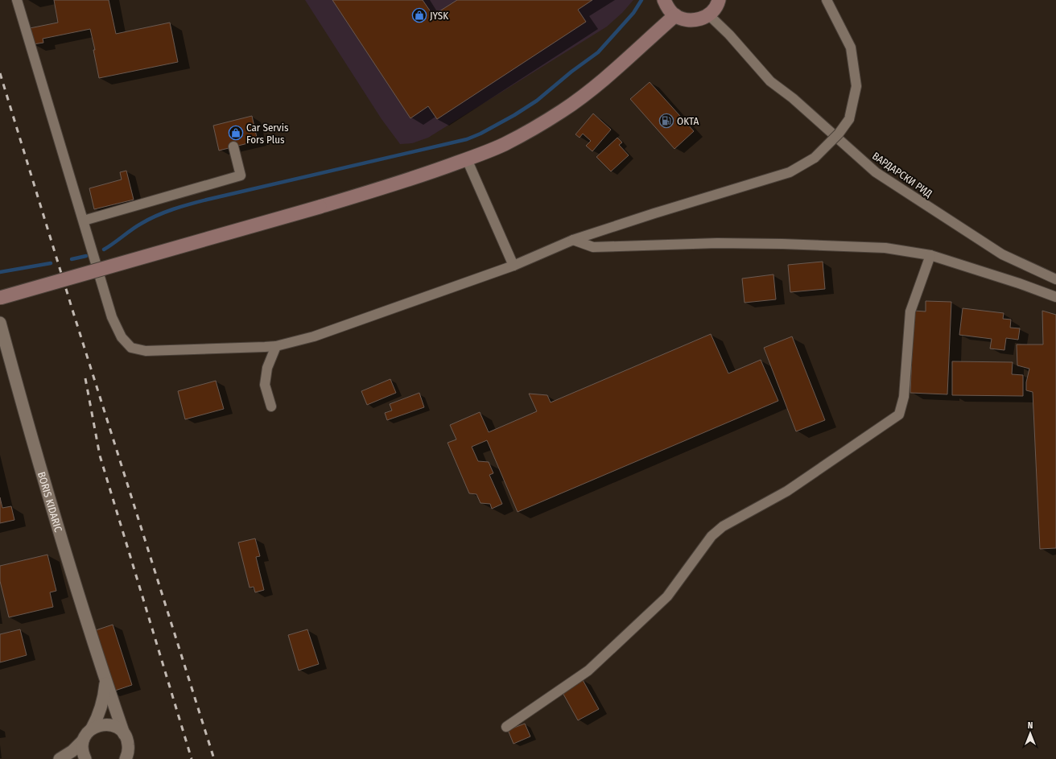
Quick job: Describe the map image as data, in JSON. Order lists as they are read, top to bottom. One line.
{"streets":{"street":["ВАРДАРСКИ РИД","BORIS KIDARIC"]},"places":{"shop":["JYSK","Car Servis Fors Plus"],"fuel station":["OKTA"]},"north":"top"}
